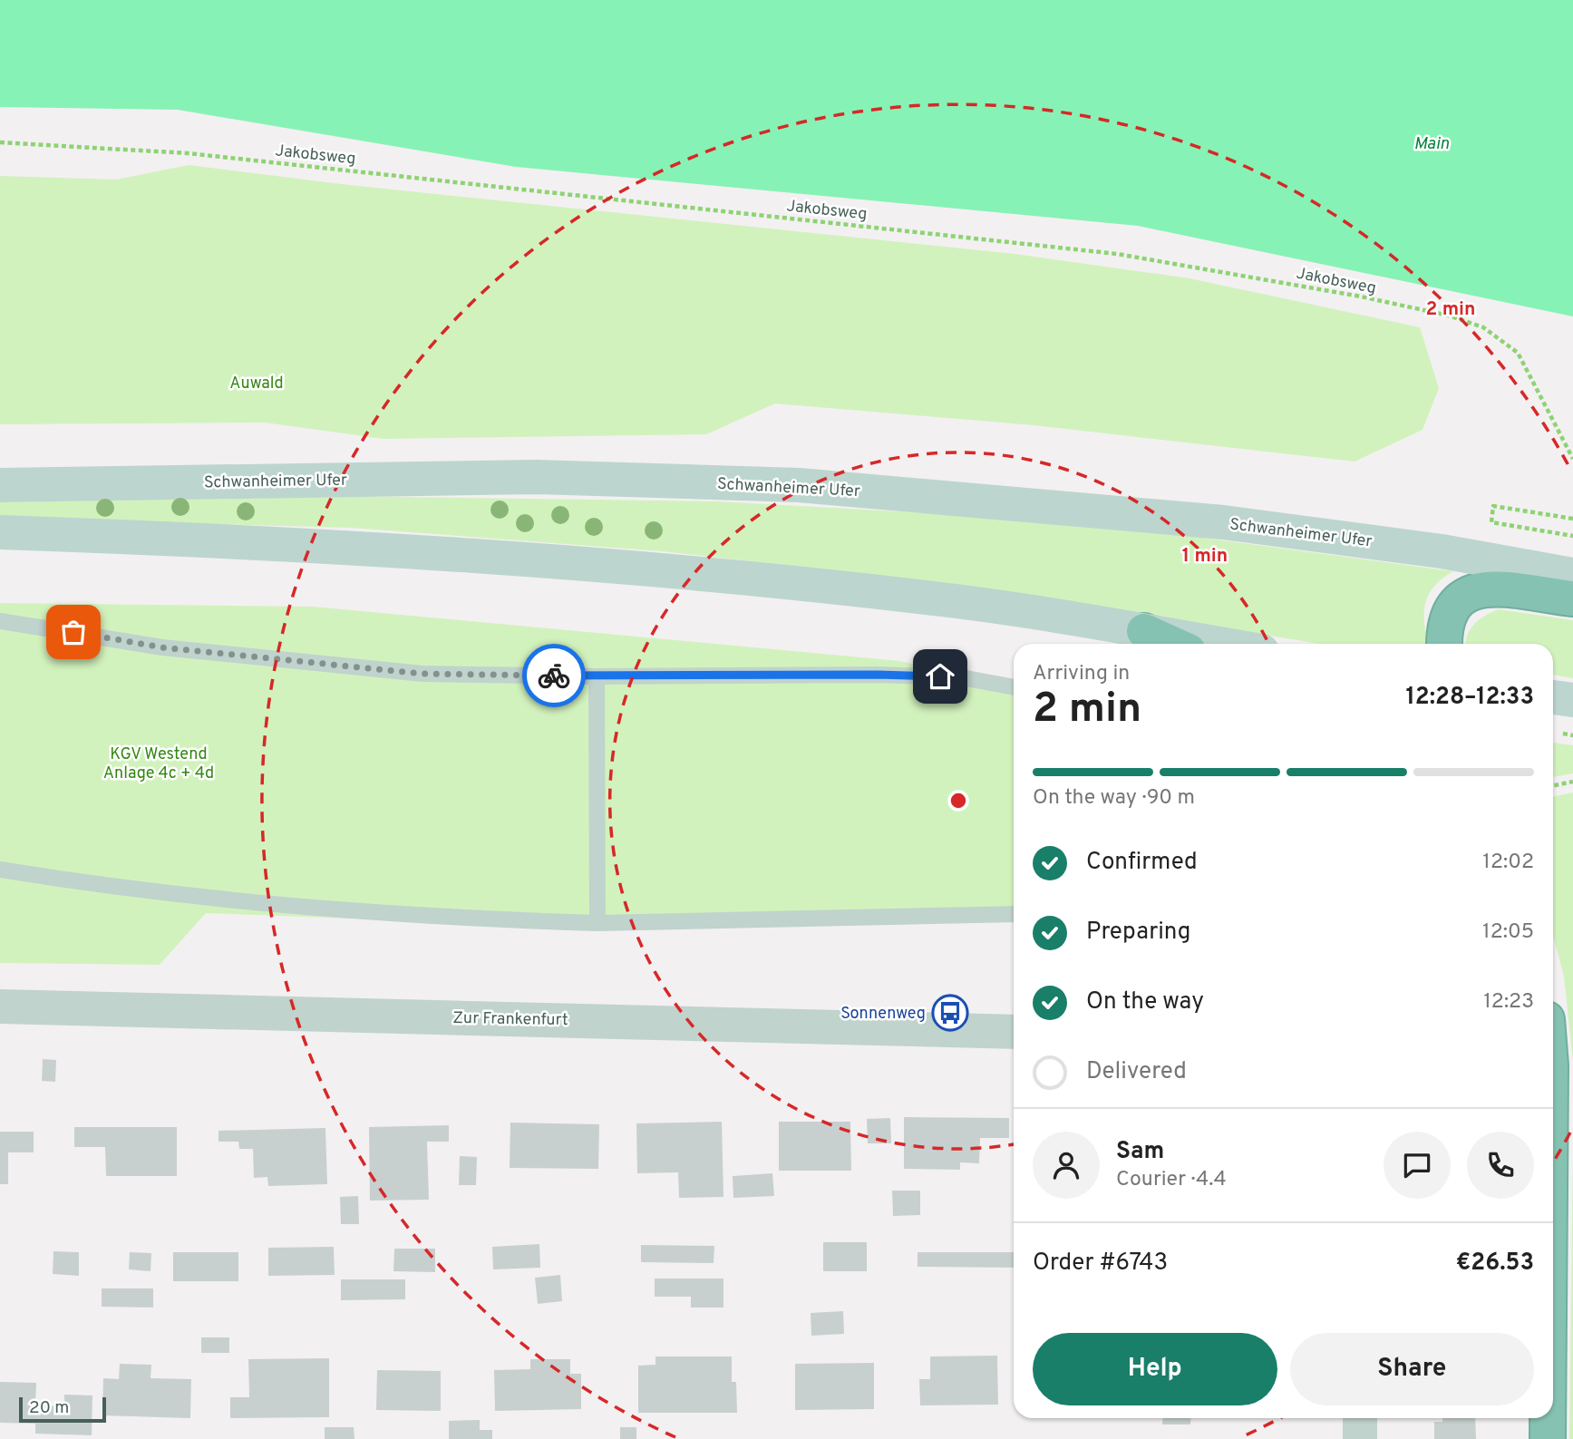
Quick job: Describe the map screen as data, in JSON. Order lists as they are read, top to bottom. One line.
{"streets":{"main road":["Schwanheimer Ufer"],"street":["Zur Frankenfurt"],"path":["Jakobsweg"]},"water":["Main"],"parks":["Auwald","KGV Westend Anlage 4c + 4d"],"places":{"bus stop":["Sonnenweg"]},"scale_bar":"20 m","page":{"heading":["2 min","Arriving in","12:28–12:33"],"panel":["Sam","Courier · 4.4","Order #6743","€26.53"],"bar":"On the way · 90 m","list":[["Confirmed","12:02"],["Preparing","12:05"],["On the way","12:23"],"Delivered"],"buttons":["Help","Share"],"scale":"20 m"},"rings":["2 min","1 min"]}
